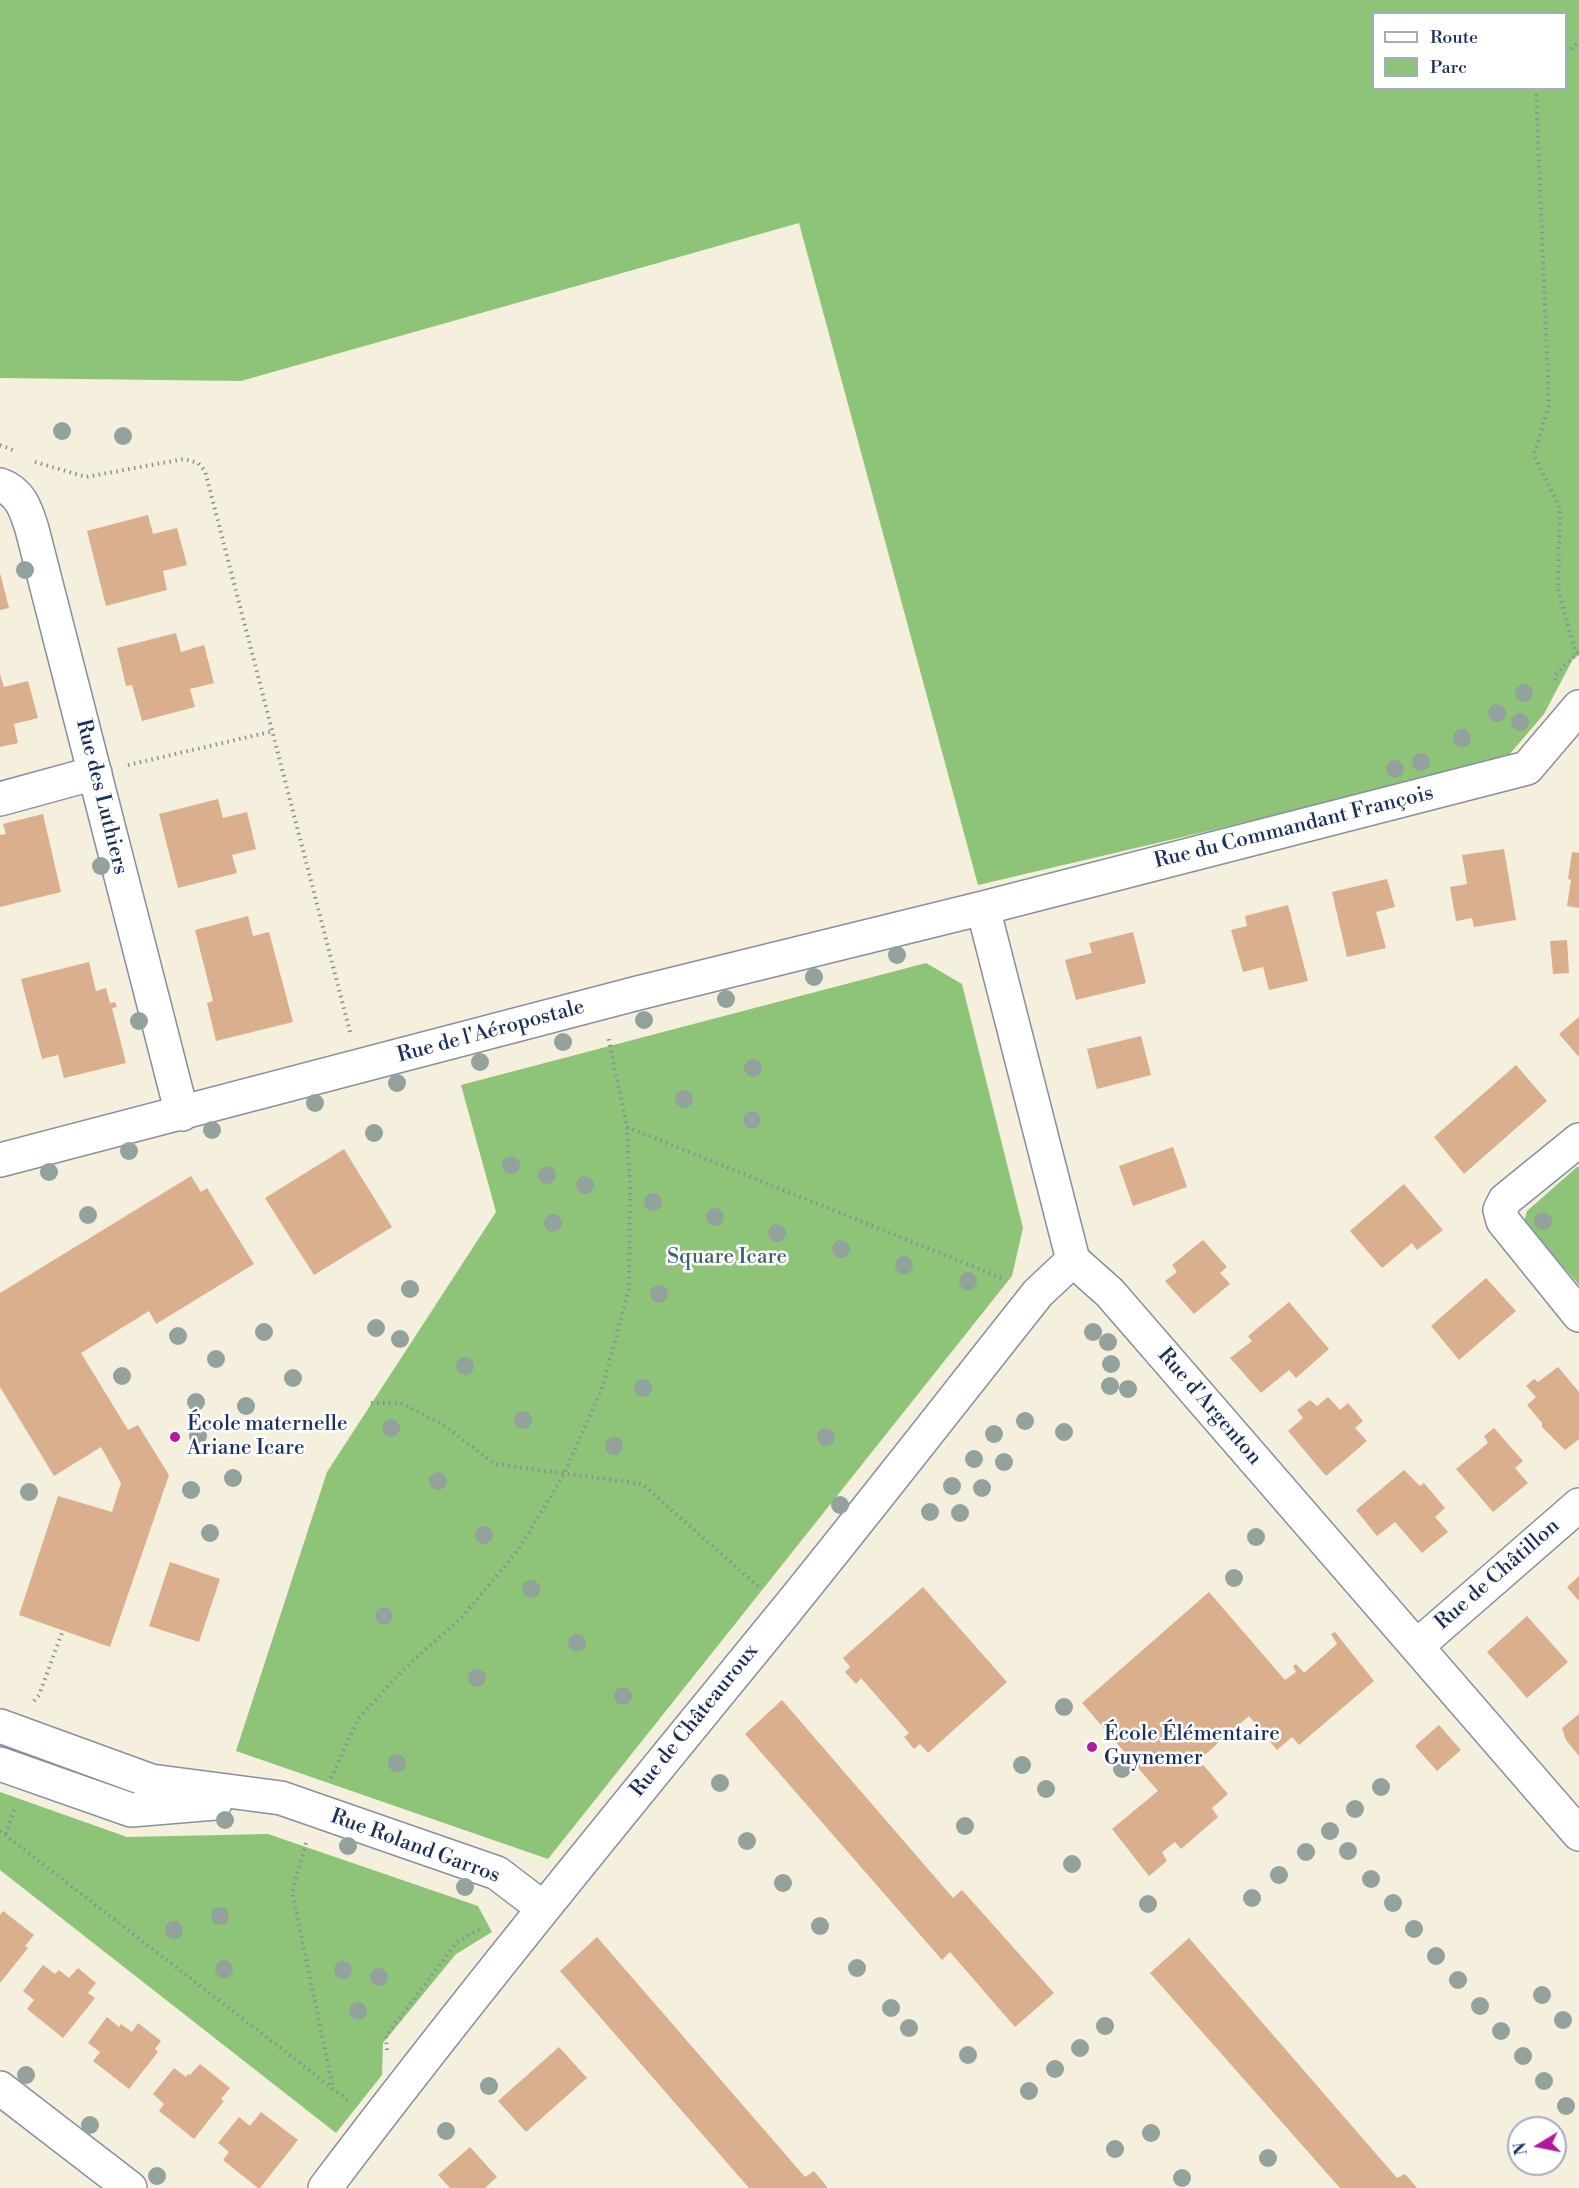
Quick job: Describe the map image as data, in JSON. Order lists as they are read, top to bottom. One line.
{"streets":{"street":["Rue des Luthiers","Rue du Commandant François","Rue de l'Aéropostale","Rue d'Argenton","Rue de Châtillon","Rue de Châteauroux","Rue Roland Garros"]},"crossings":[["Rue des Luthiers","Rue de l'Aéropostale"],["Rue du Commandant François","Rue de l'Aéropostale"],["Rue d'Argenton","Rue de Châtillon"],["Rue d'Argenton","Rue de Châteauroux"],["Rue de Châteauroux","Rue Roland Garros"]],"parks":["Square Icare"],"places":["École maternelle Ariane Icare","École Élémentaire Guynemer"],"legend":["Route","Parc"],"north":"left"}
